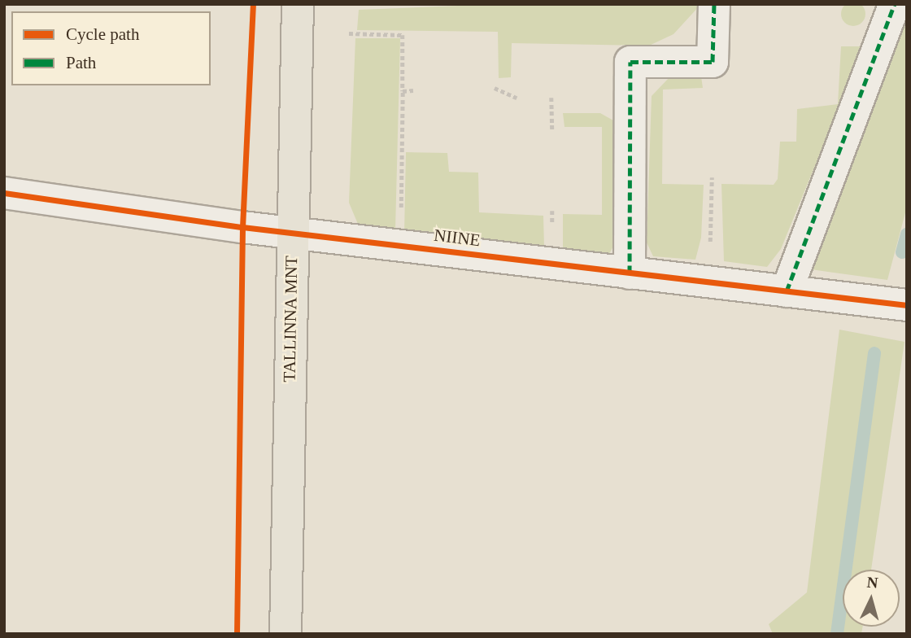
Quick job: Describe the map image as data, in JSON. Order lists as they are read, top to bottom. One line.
{"streets":{"main road":["TALLINNA MNT"],"street":["NIINE"]},"crossings":[["NIINE","TALLINNA MNT"]],"legend":["Cycle path","Path"],"north":"top"}
